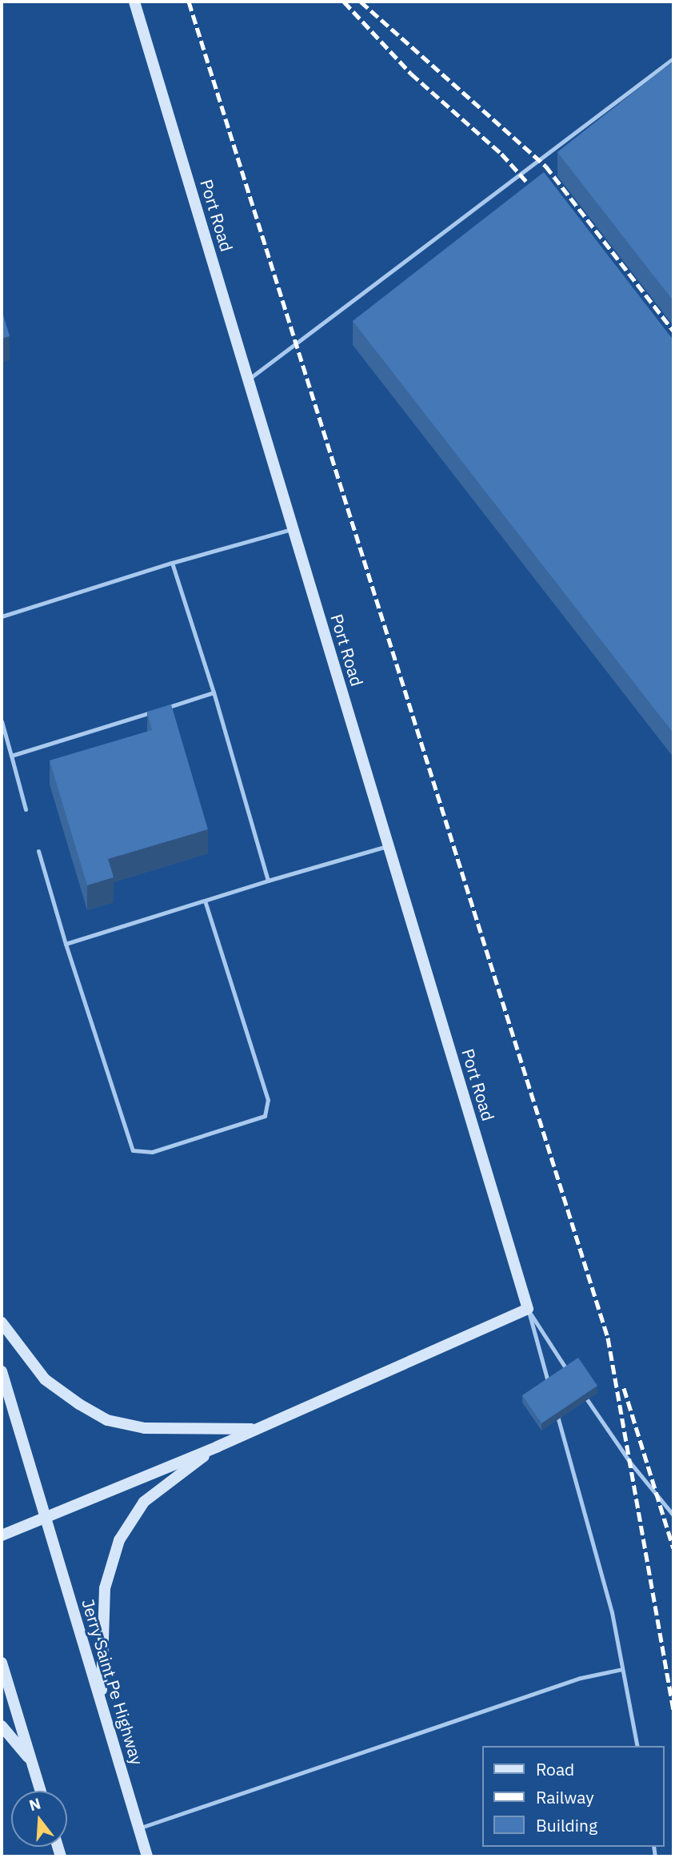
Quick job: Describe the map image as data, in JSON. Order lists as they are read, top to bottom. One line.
{"streets":{"street":["Port Road","Jerry Saint Pe Highway"]},"legend":["Road","Railway","Building"],"north":"top"}
